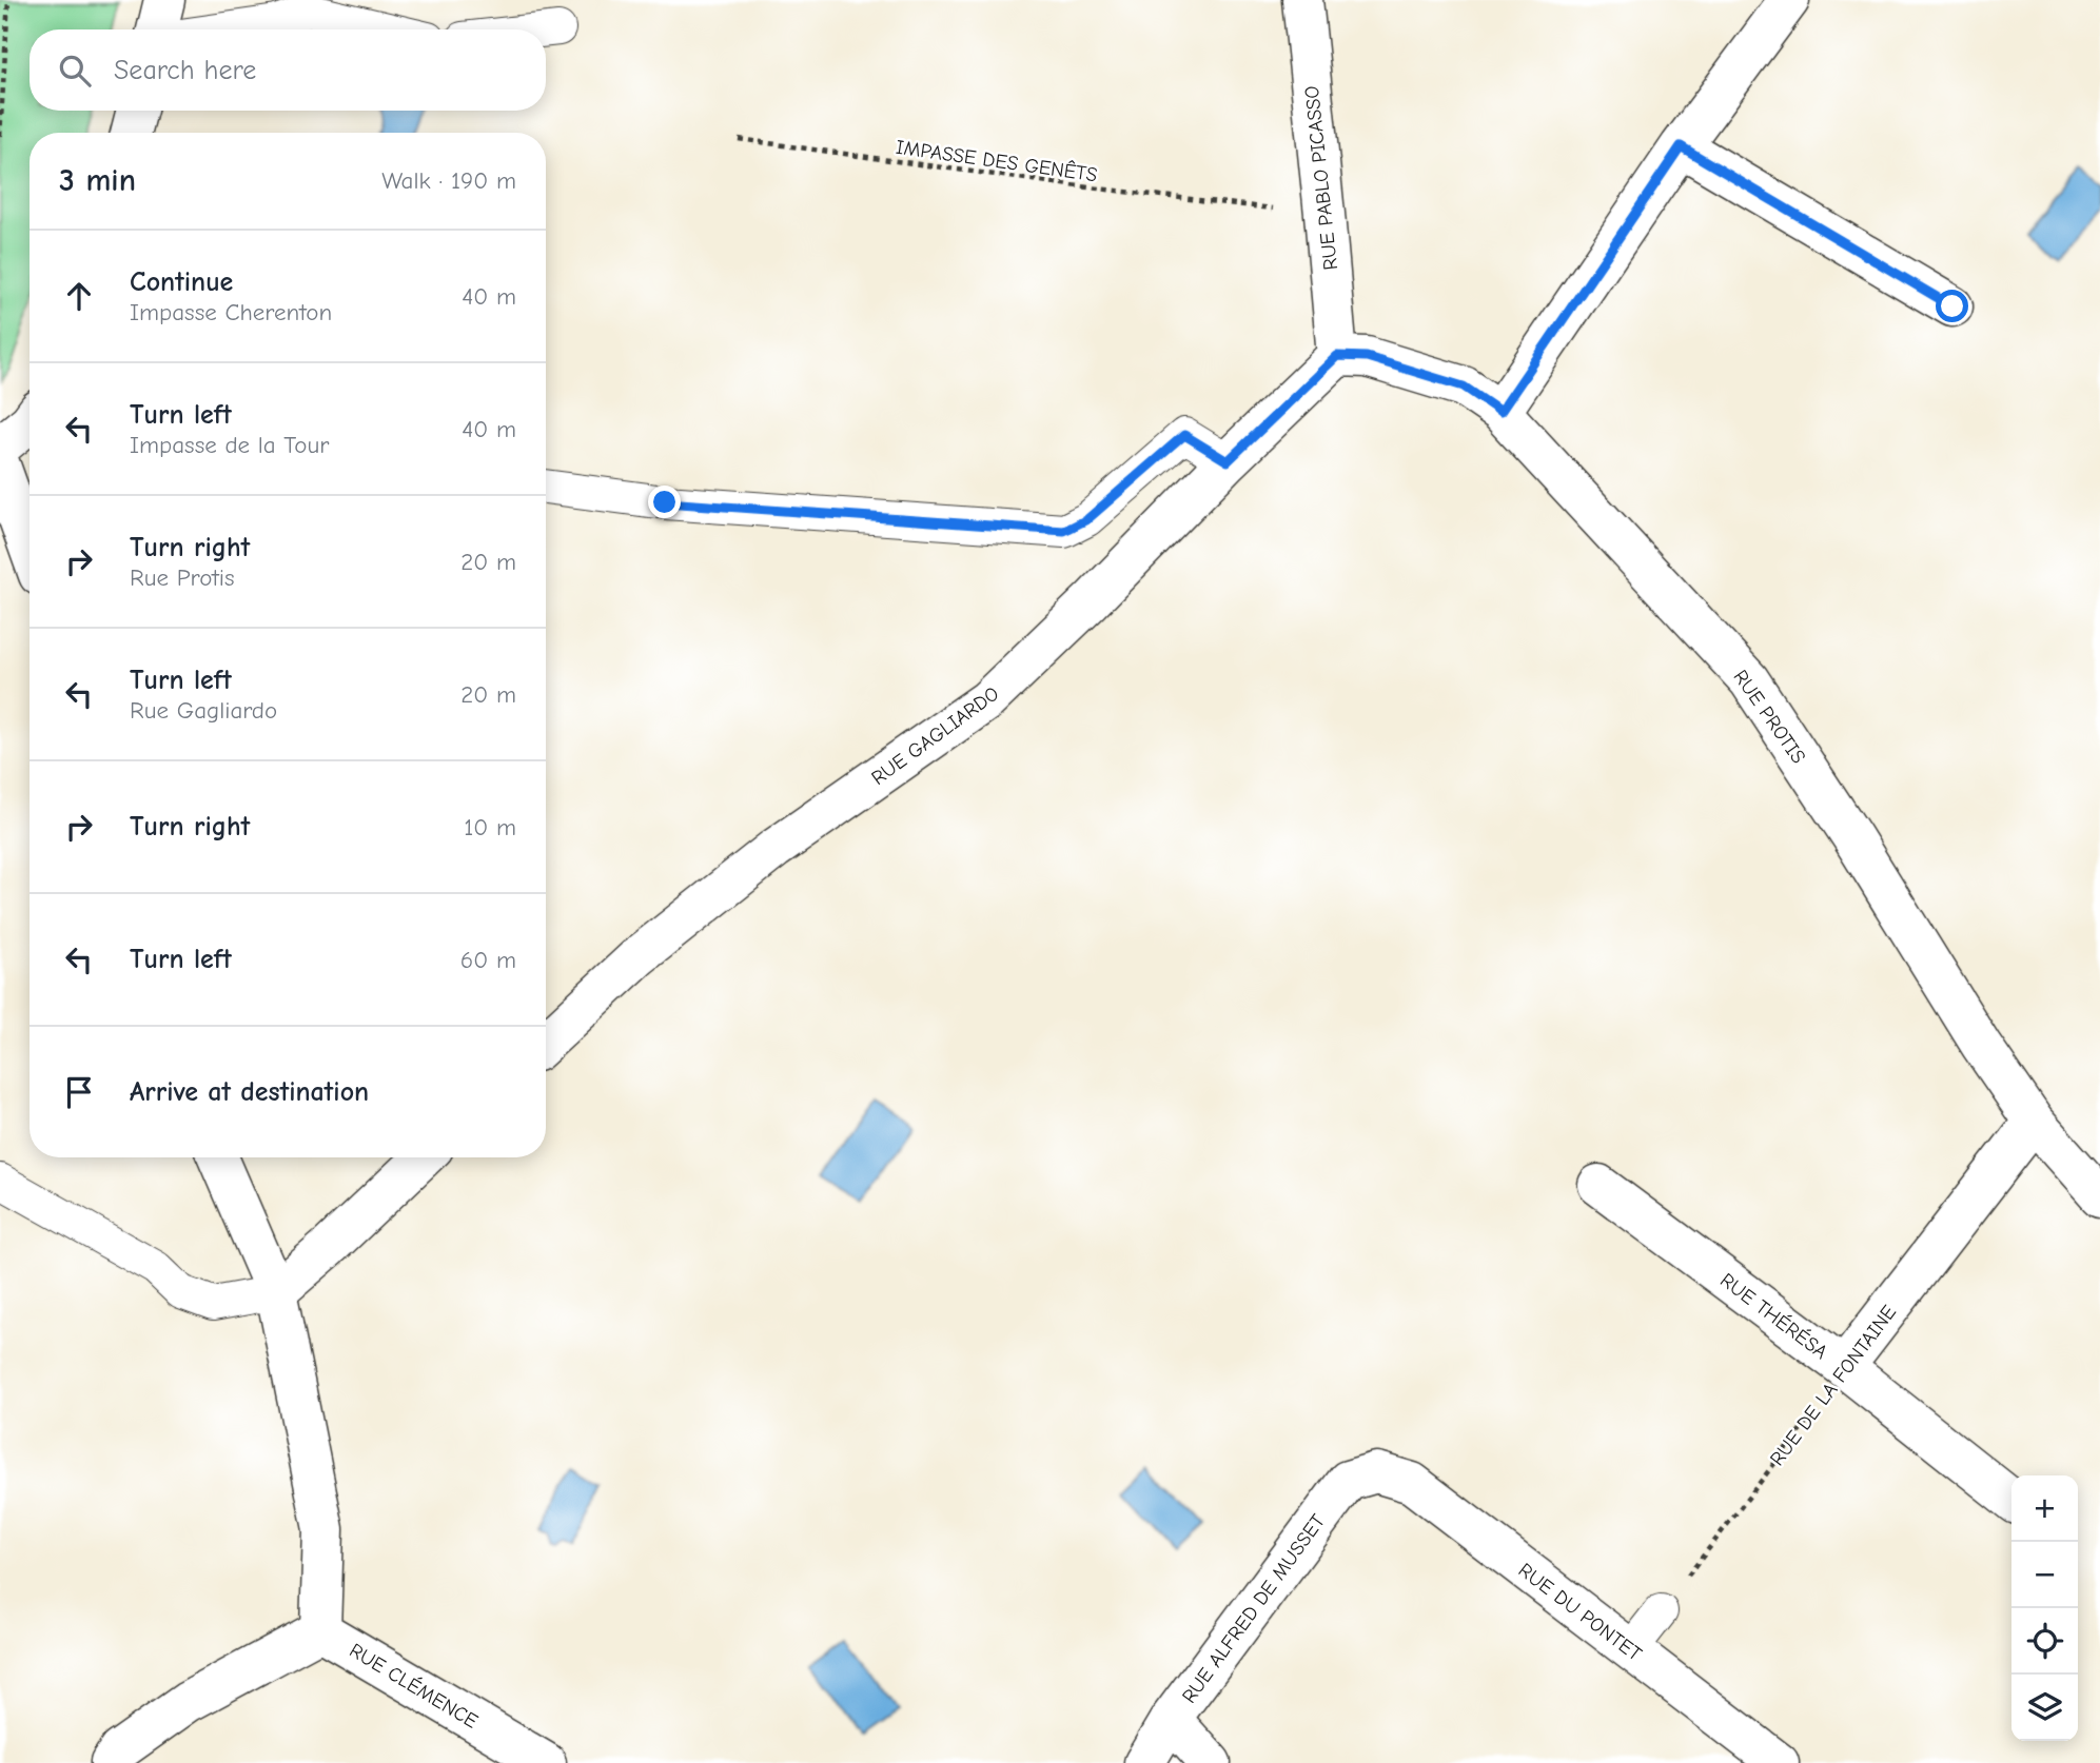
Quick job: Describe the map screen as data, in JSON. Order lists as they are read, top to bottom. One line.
{"streets":{"street":["RUE PABLO PICASSO","RUE PROTIS","RUE GAGLIARDO","RUE THÉRÉSA","RUE DE LA FONTAINE","RUE ALFRED DE MUSSET","RUE DU PONTET","RUE CLÉMENCE"],"path":["IMPASSE DES GENÊTS"]},"crossings":[["RUE PABLO PICASSO","RUE PROTIS"],["RUE PABLO PICASSO","RUE GAGLIARDO"],["RUE PROTIS","RUE GAGLIARDO"],["RUE PROTIS","RUE DE LA FONTAINE"],["RUE THÉRÉSA","RUE DE LA FONTAINE"],["RUE ALFRED DE MUSSET","RUE DU PONTET"]],"page":{"search":"Search here","heading":["3 min","Walk · 190 m"],"list":[["Continue","Impasse Cherenton","40 m"],["Turn left","Impasse de la Tour","40 m"],["Turn right","Rue Protis","20 m"],["Turn left","Rue Gagliardo","20 m"],["Turn right","10 m"],["Turn left","60 m"],"Arrive at destination"],"map_buttons":["+","−"]}}
